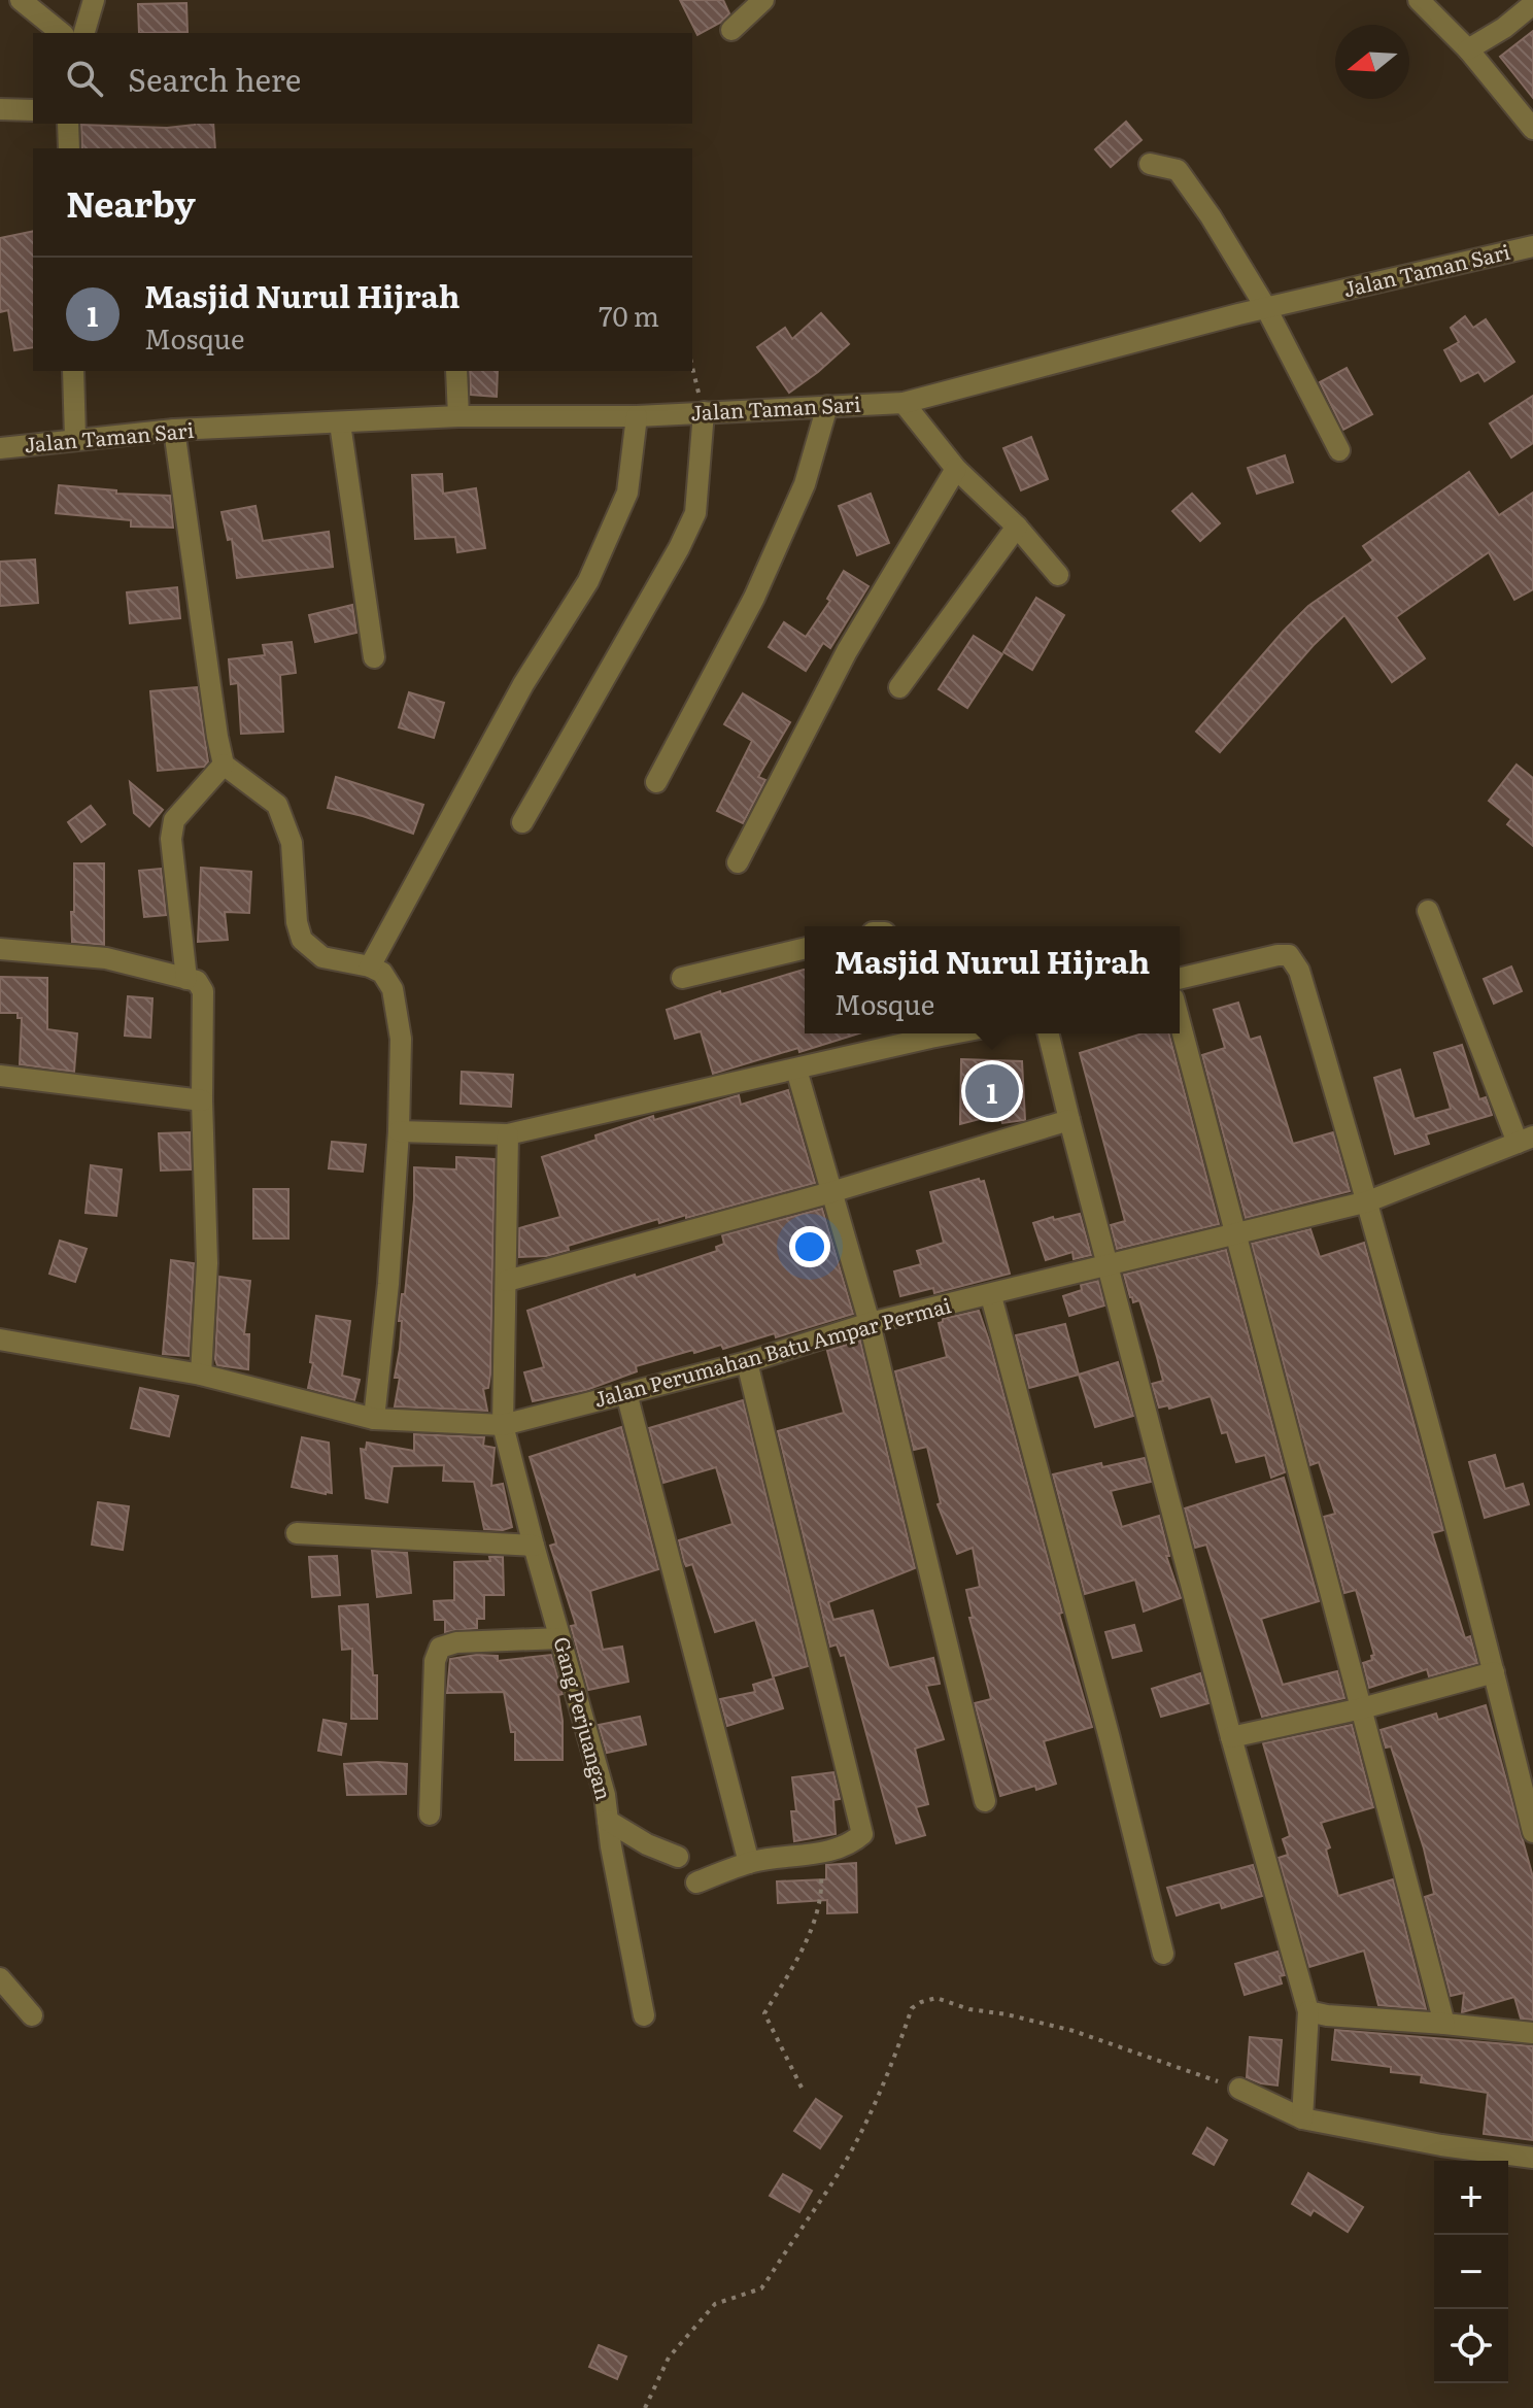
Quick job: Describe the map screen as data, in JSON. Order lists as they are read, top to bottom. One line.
{"streets":{"street":["Jalan Taman Sari","Jalan Perumahan Batu Ampar Permai","Gang Perjuangan"]},"crossings":[["Jalan Perumahan Batu Ampar Permai","Gang Perjuangan"]],"north":"left","page":{"search":"Search here","heading":"Nearby","list":[{"mark":"1","name":"Masjid Nurul Hijrah","note":"Mosque","value":"70 m"}],"popup":["Masjid Nurul Hijrah","Mosque"],"pins":"1","map_buttons":["+","−"]}}
